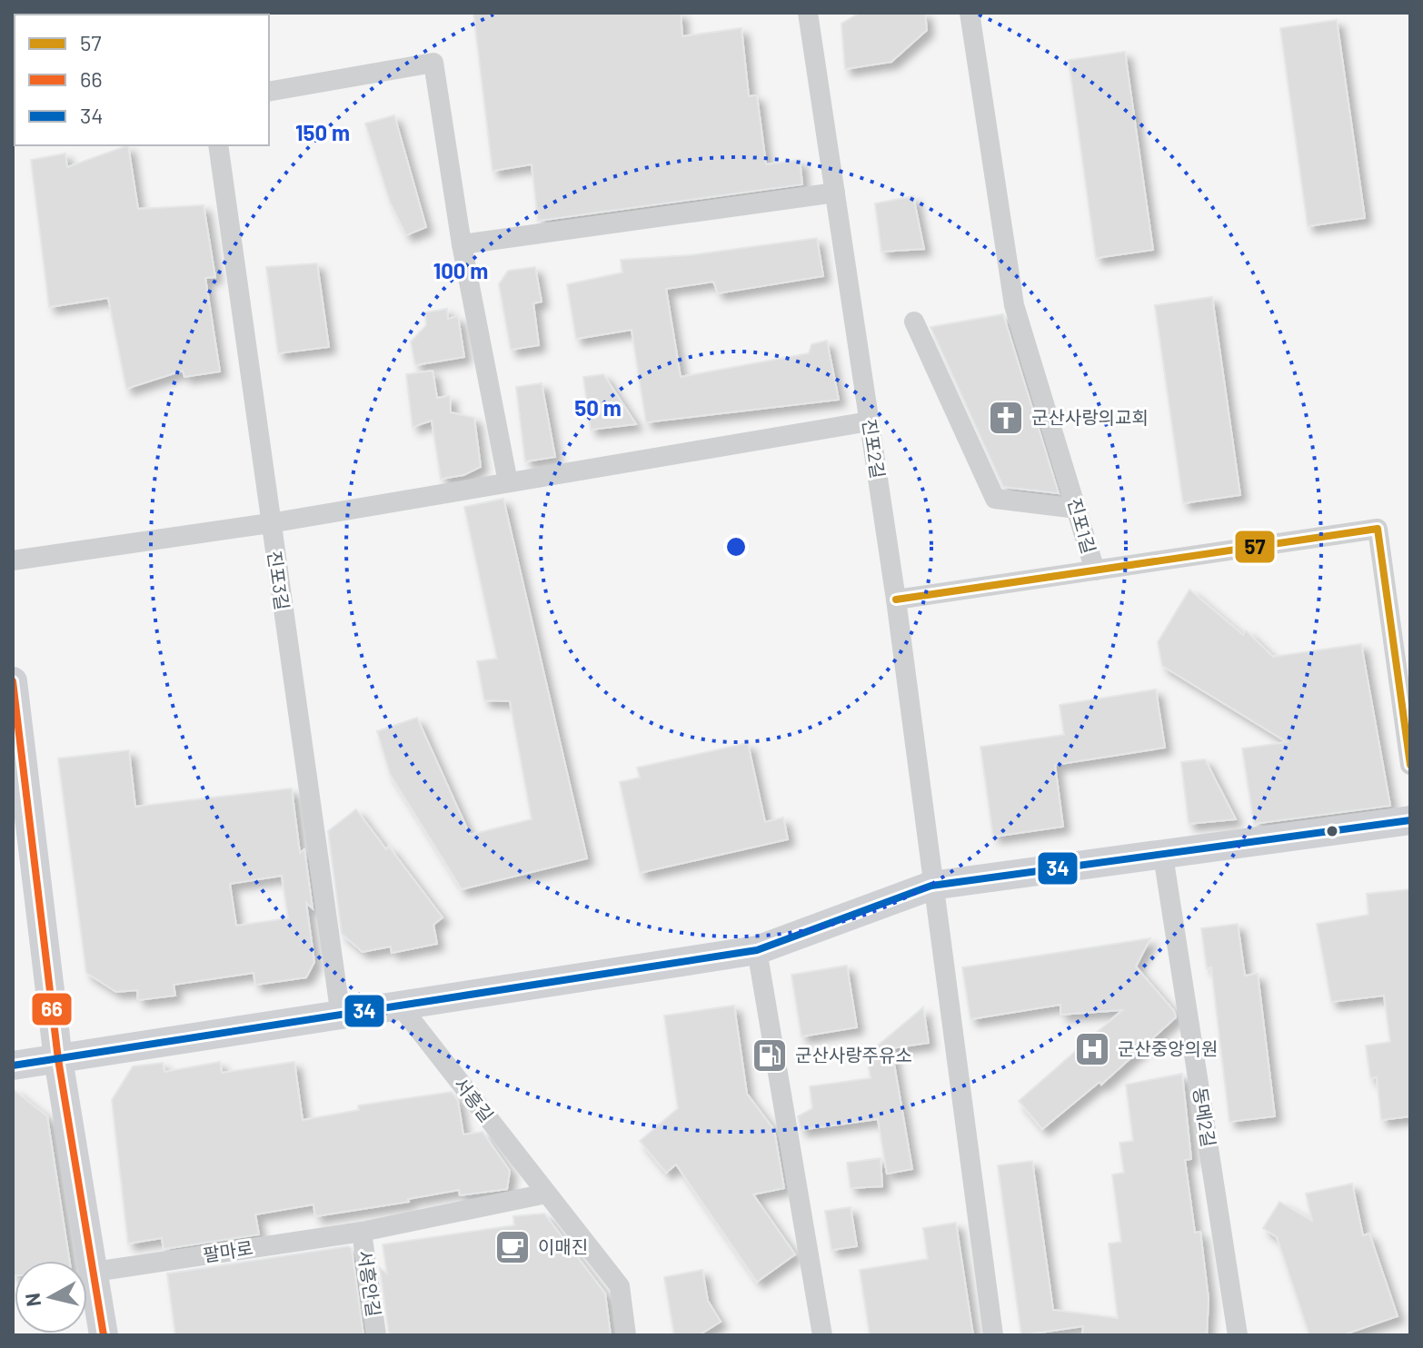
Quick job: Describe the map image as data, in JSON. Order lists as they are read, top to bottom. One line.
{"streets":{"street":["진포2길","진포1길","진포3길","서흥길","동메2길","팔마로","서흥안길"]},"crossings":[["팔마로","서흥안길"]],"places":{"church":["군산사랑의교회"],"hospital":["군산중앙의원"],"fuel station":["군산사랑주유소"],"cafe":["이매진"]},"lines":["transit line 57","transit line 66","transit line 34"],"legend":["57","66","34"],"north":"left","rings":["150 m","100 m","50 m"]}
